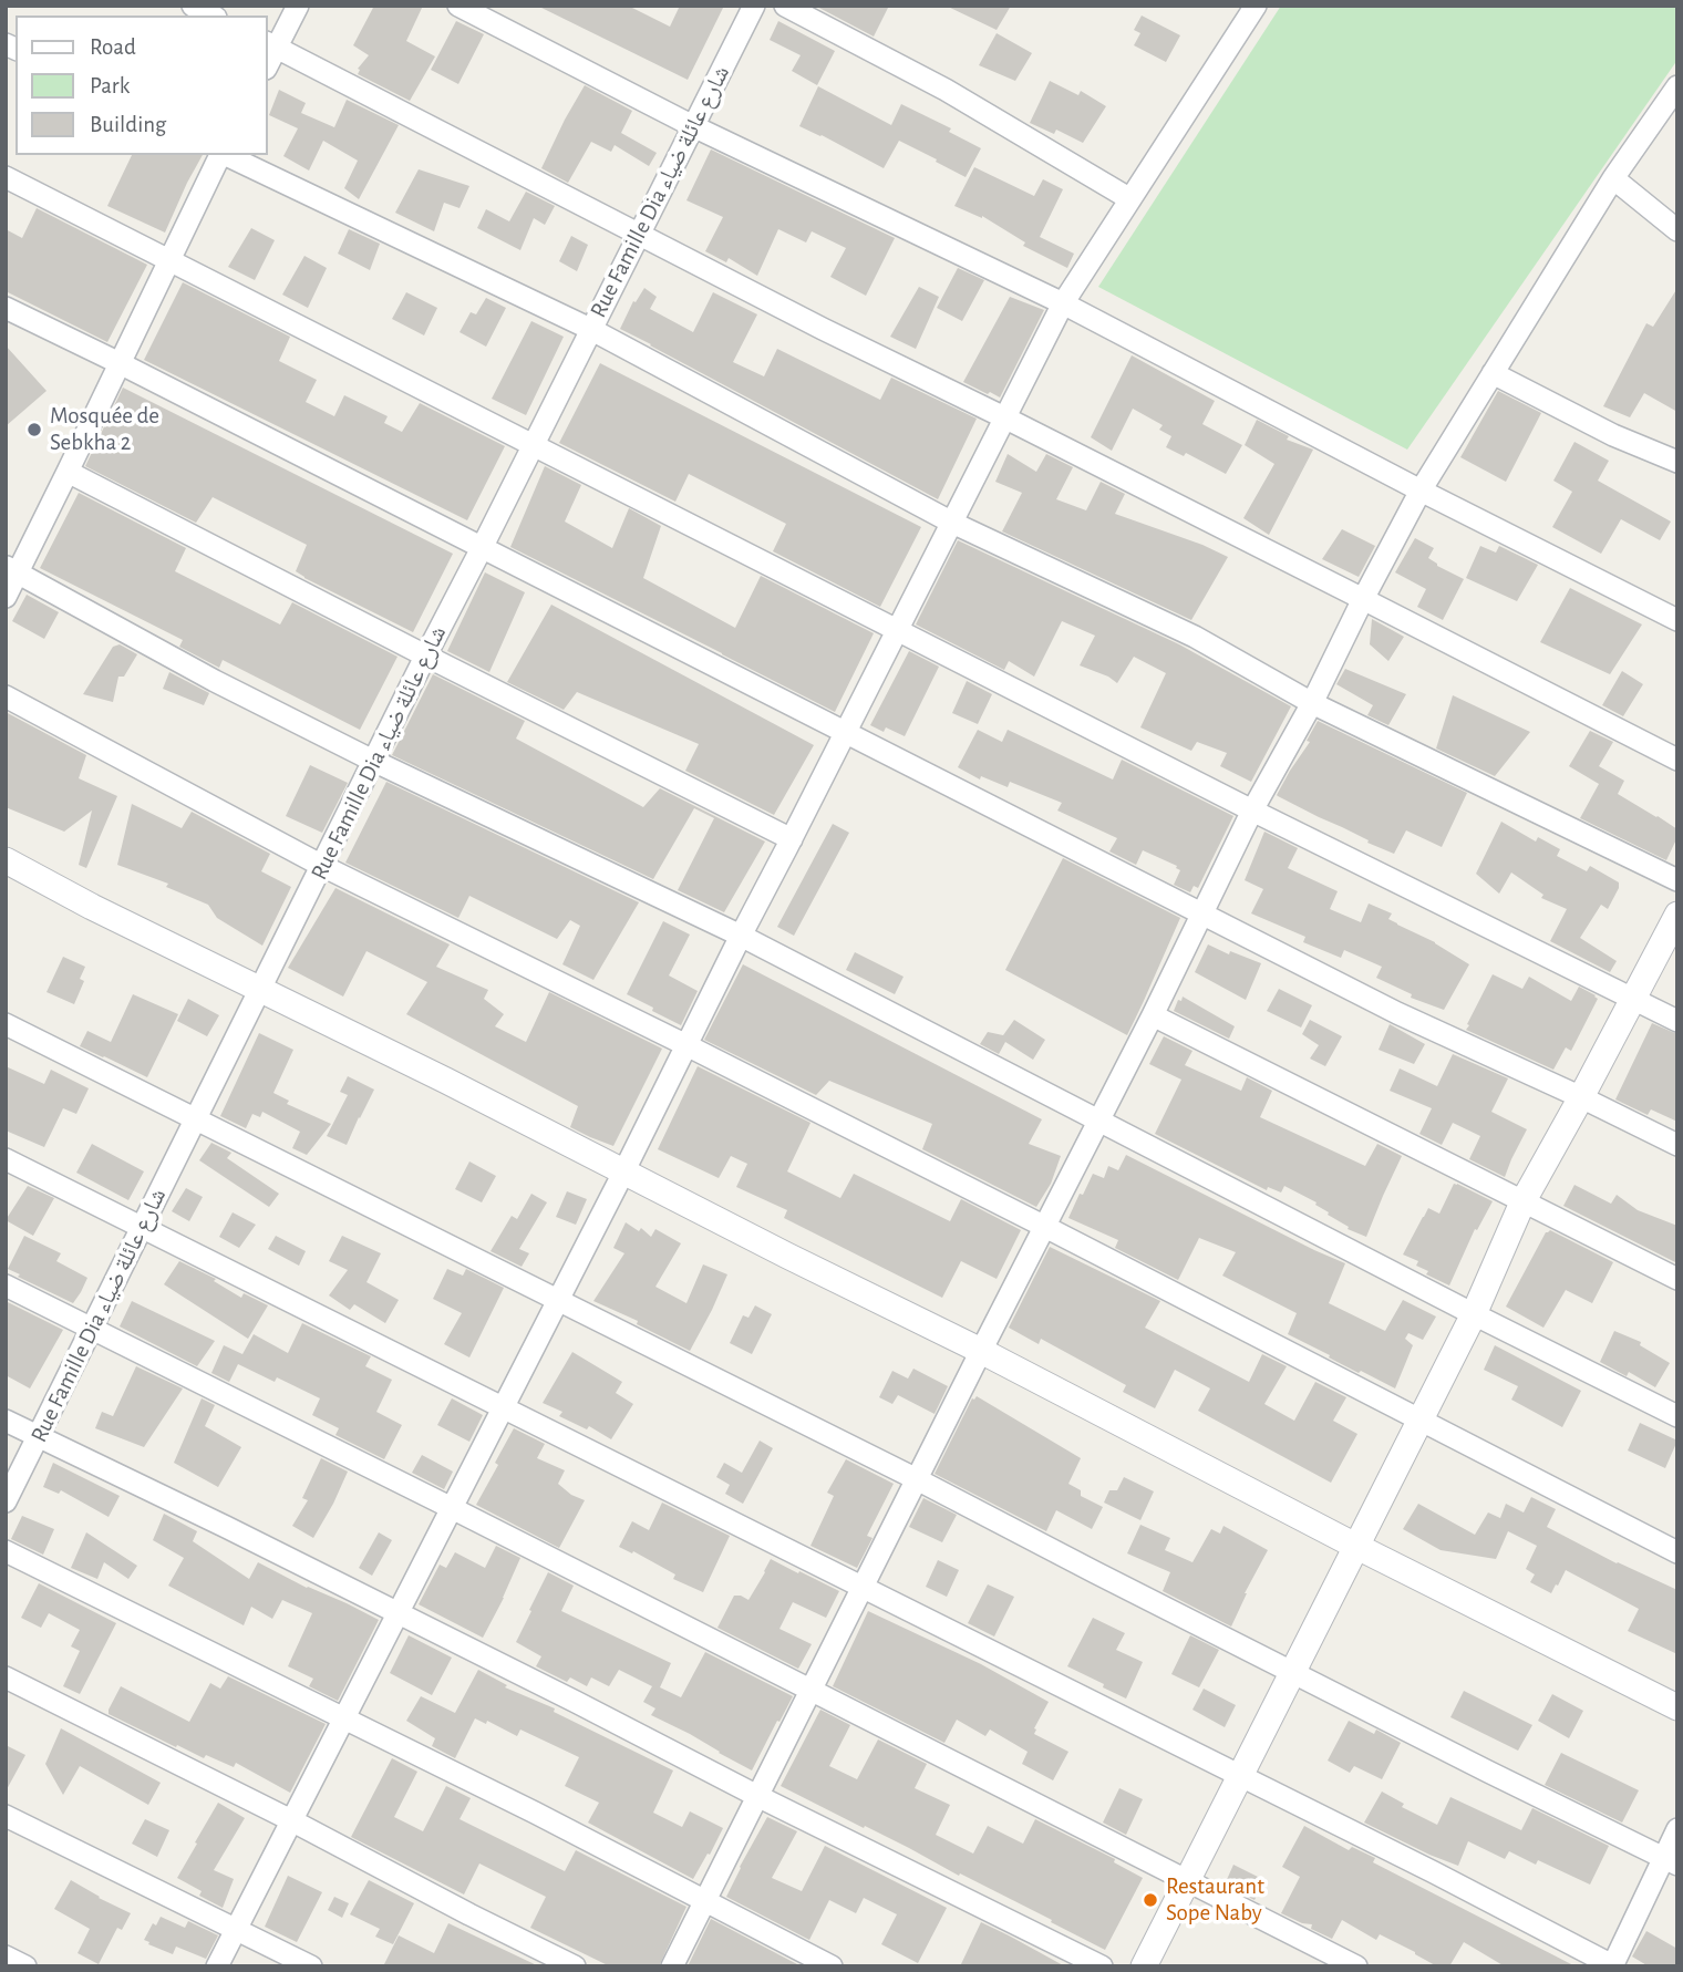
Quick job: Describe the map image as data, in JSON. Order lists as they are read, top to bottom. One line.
{"streets":{"street":["Rue Famille Dia شارع عائلة ضياء"]},"places":["Mosquée de Sebkha 2","Restaurant Sope Naby"],"legend":["Road","Park","Building"]}
